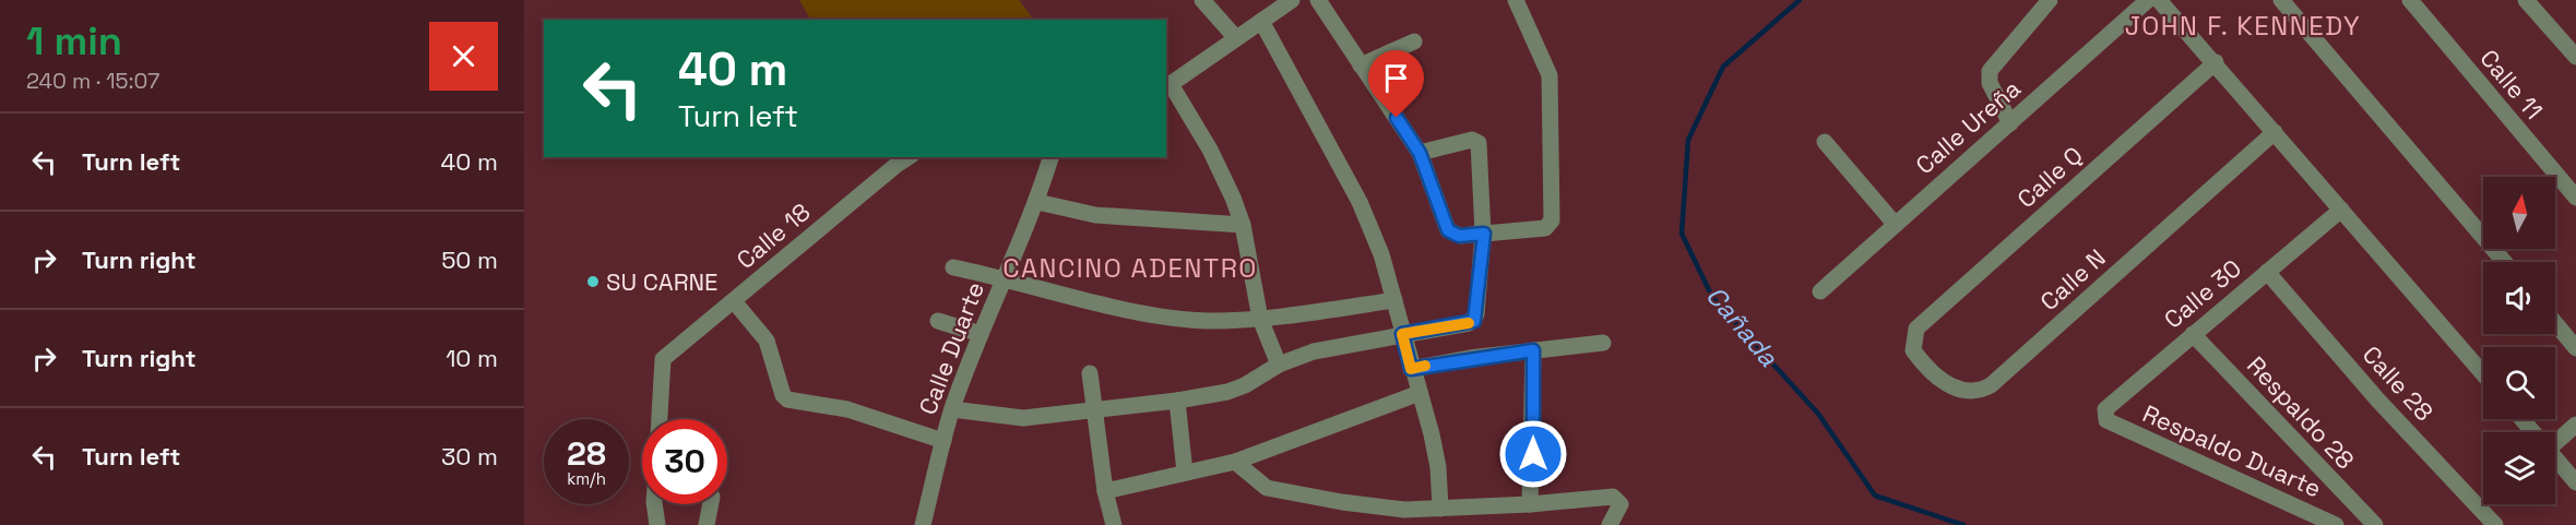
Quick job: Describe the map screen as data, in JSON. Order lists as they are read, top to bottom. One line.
{"streets":{"street":["Calle 11","Calle Ureña","Calle Q","Calle 18","Calle N","Calle 30","Calle Duarte","Calle 28","Respaldo 28","Respaldo Duarte"]},"crossings":[["Calle Q","Calle N"],["Calle 30","Calle 28"],["Calle 30","Respaldo 28"],["Calle 30","Respaldo Duarte"]],"districts":["JOHN F. KENNEDY","CANCINO ADENTRO"],"water":["Cañada"],"places":["SU CARNE"],"north":"top","page":{"heading":["1 min","240 m · 15:07"],"turn":["40 m","Turn left"],"list":[{"name":"Turn left","value":"40 m"},{"name":"Turn right","value":"50 m"},{"name":"Turn right","value":"10 m"},{"name":"Turn left","value":"30 m"}],"speed":"28 km/h","limit":"30"}}
